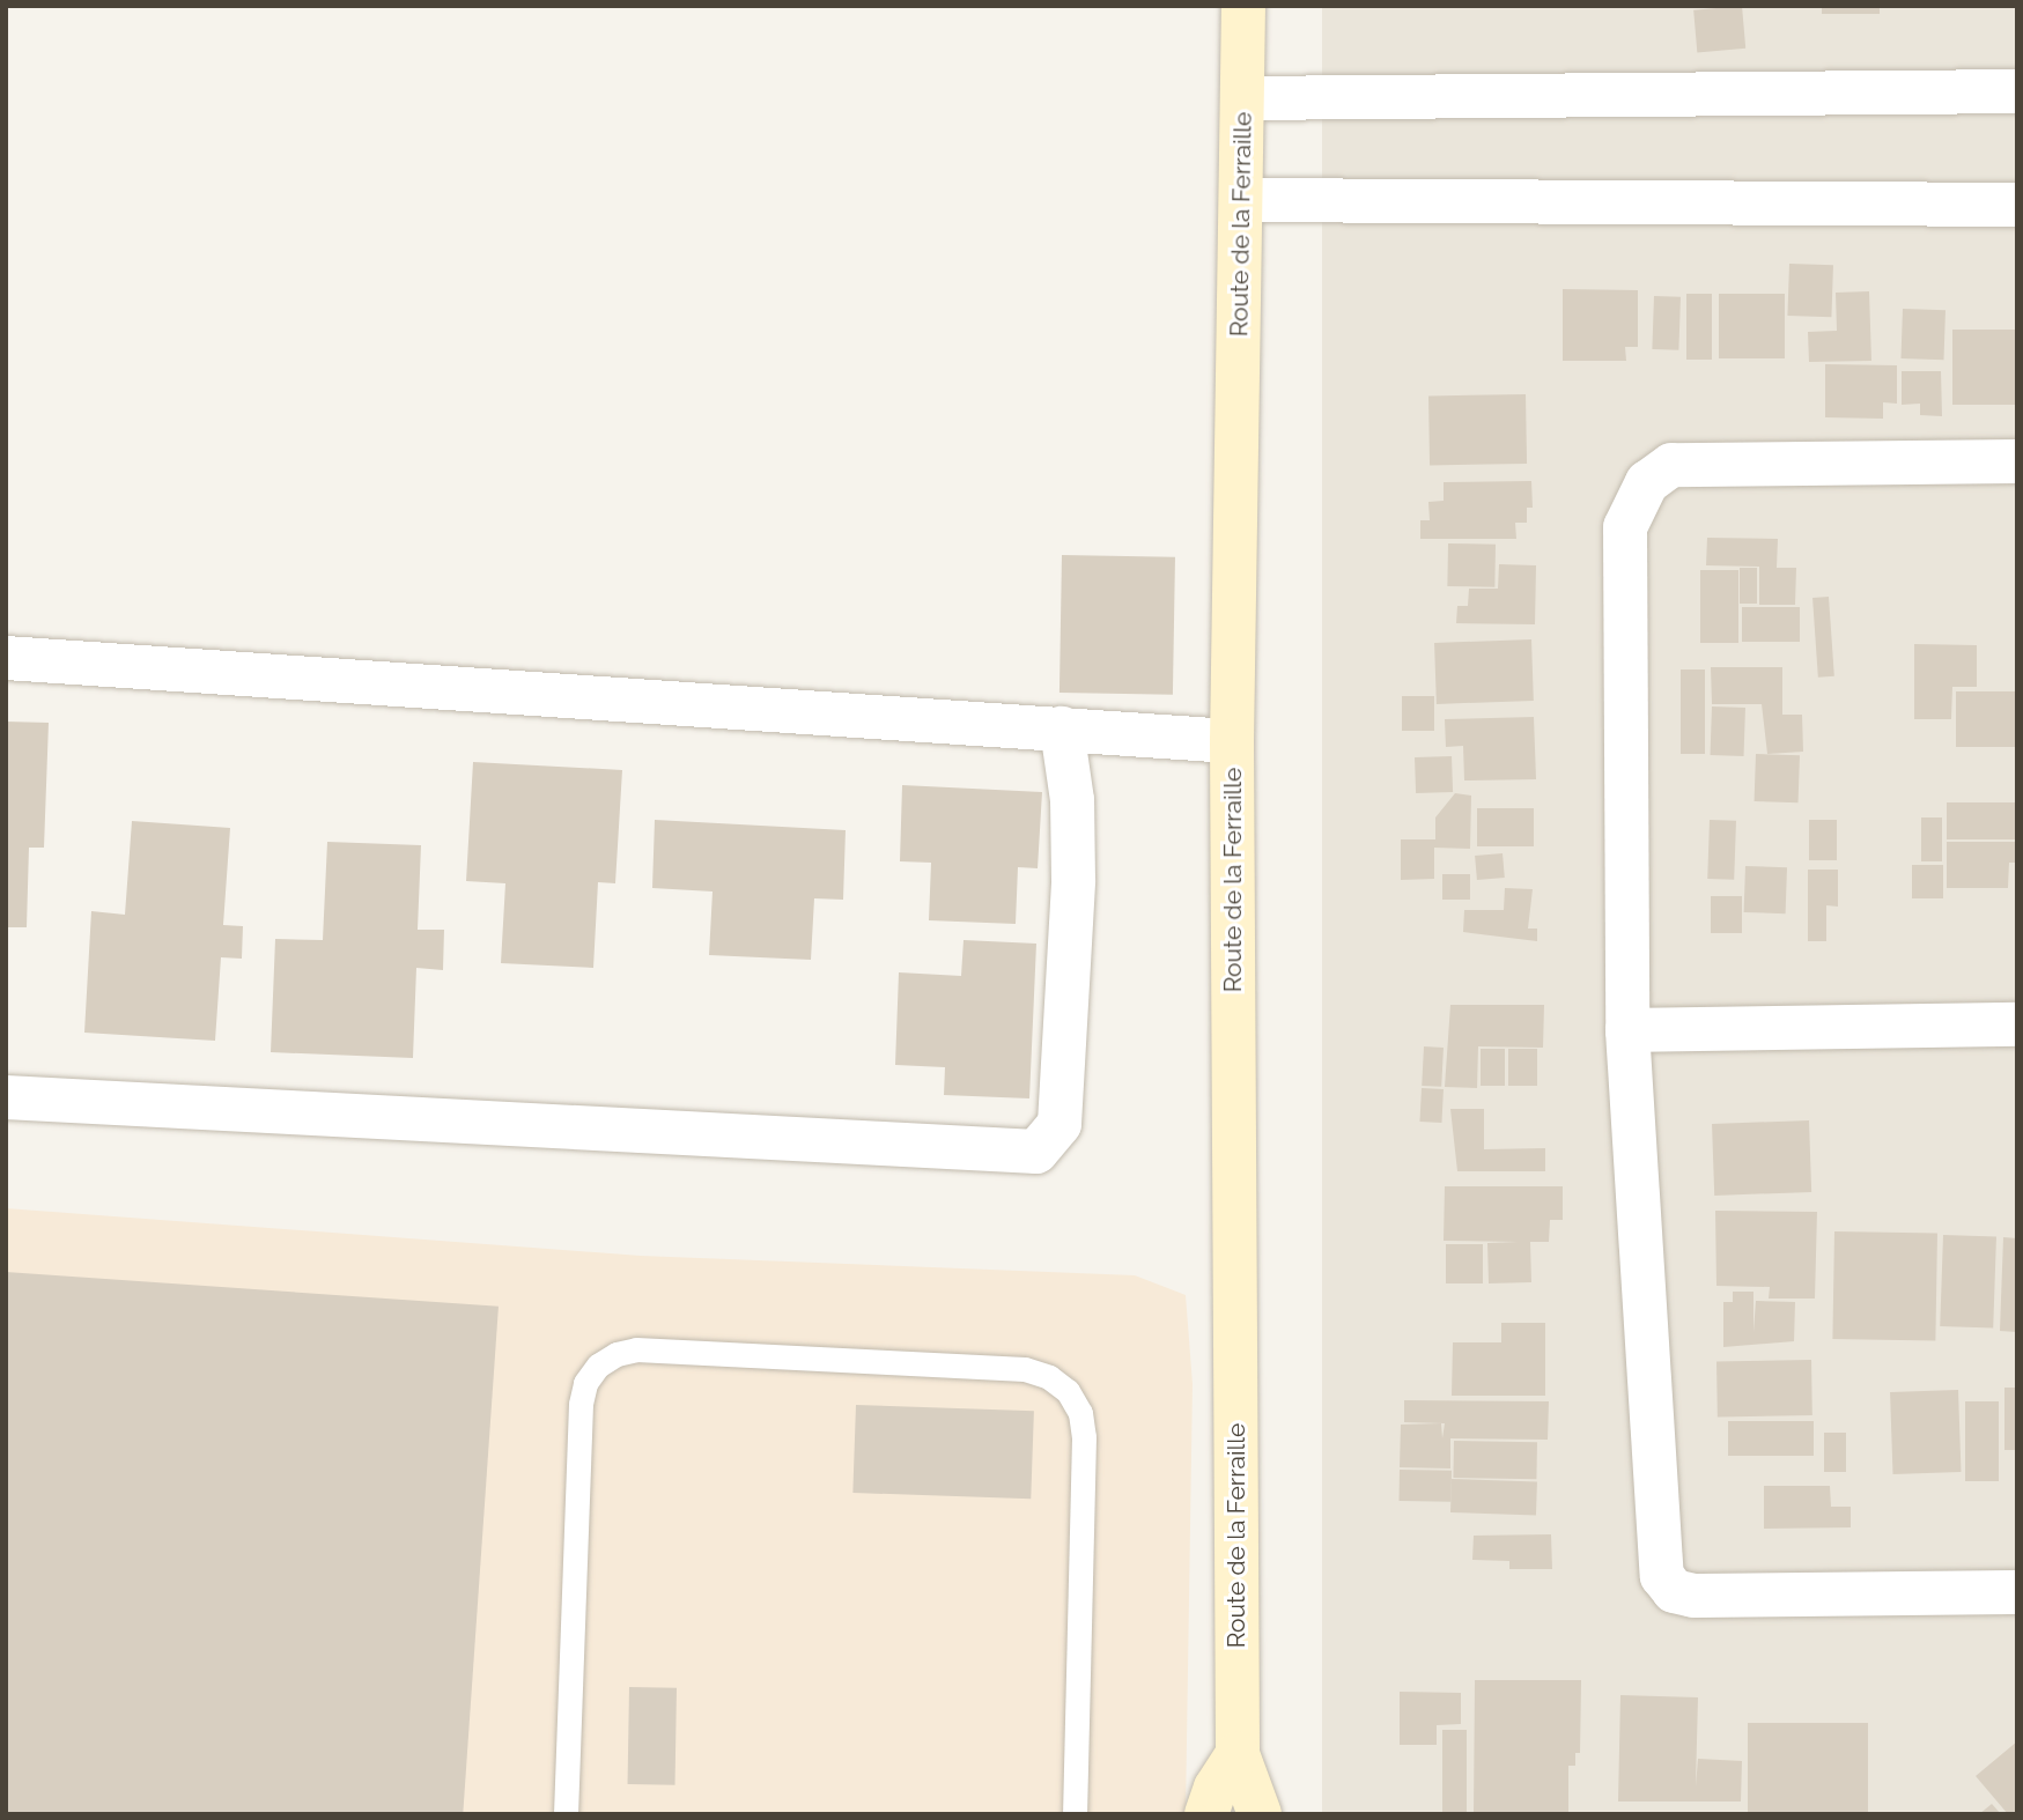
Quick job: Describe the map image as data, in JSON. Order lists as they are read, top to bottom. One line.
{"streets":{"street":["Route de la Ferraille"]}}
